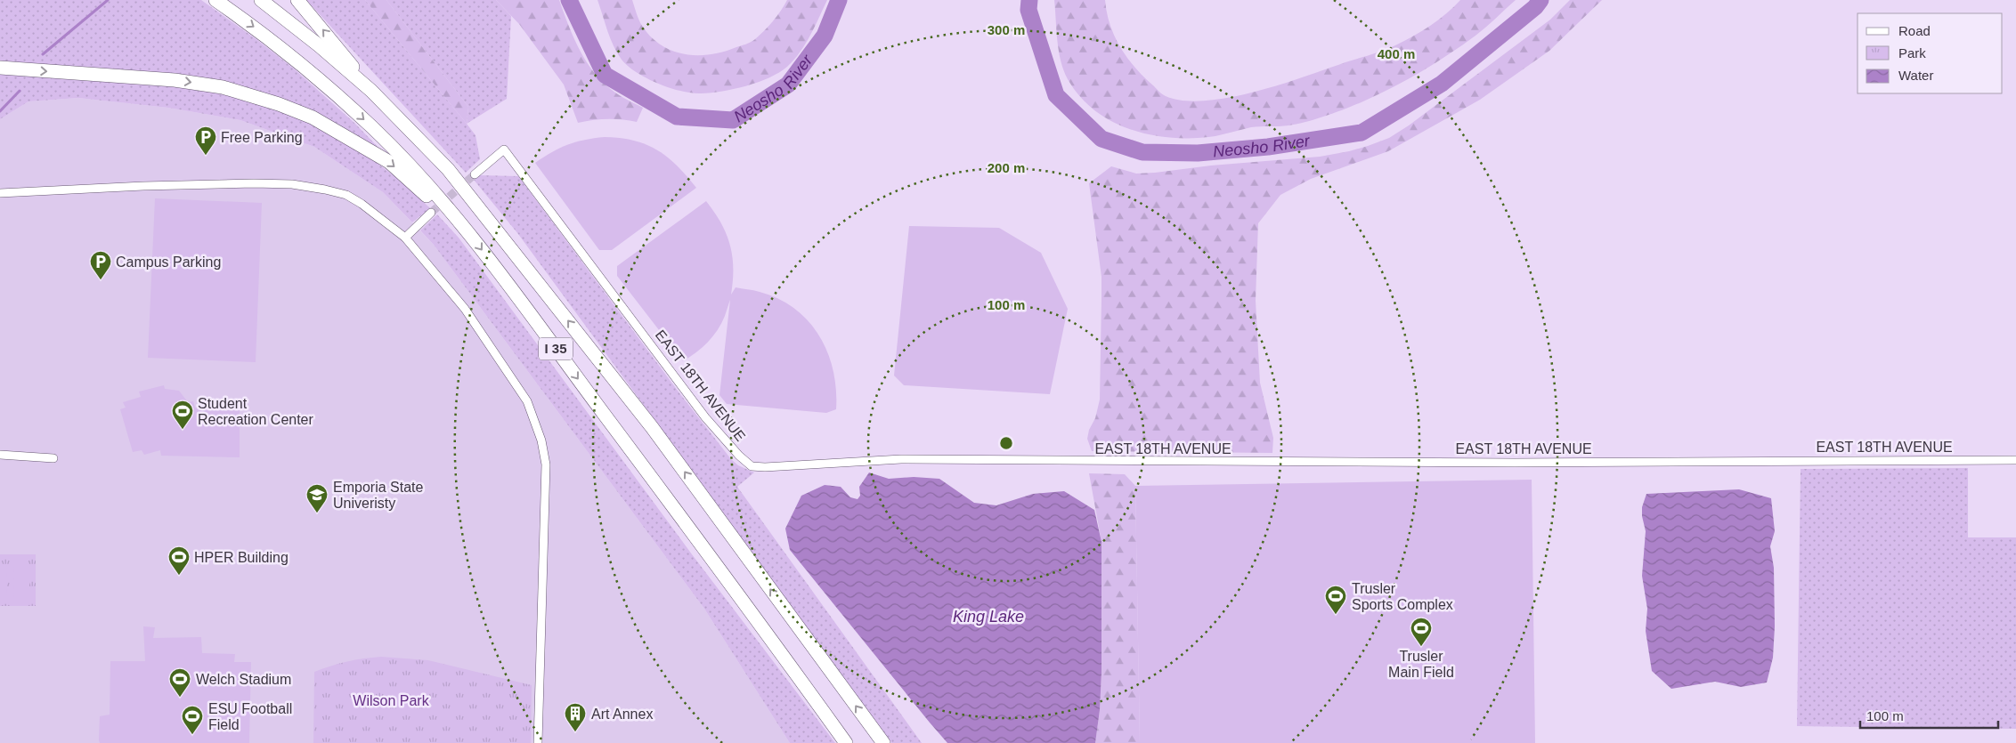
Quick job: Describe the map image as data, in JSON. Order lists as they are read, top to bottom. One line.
{"streets":{"highway":["I 35"],"street":["EAST 18TH AVENUE"]},"water":["Neosho River","King Lake"],"parks":["Wilson Park"],"places":{"parking":["Free Parking","Campus Parking"],"sports":["Student Recreation Center","HPER Building","Trusler Sports Complex","Trusler Main Field","Welch Stadium","ESU Football Field"],"school or university":["Emporia State Univeristy"],"building":["Art Annex"]},"legend":["Road","Park","Water"],"scale_bar":"100 m","rings":["300 m","400 m","200 m","100 m"]}
